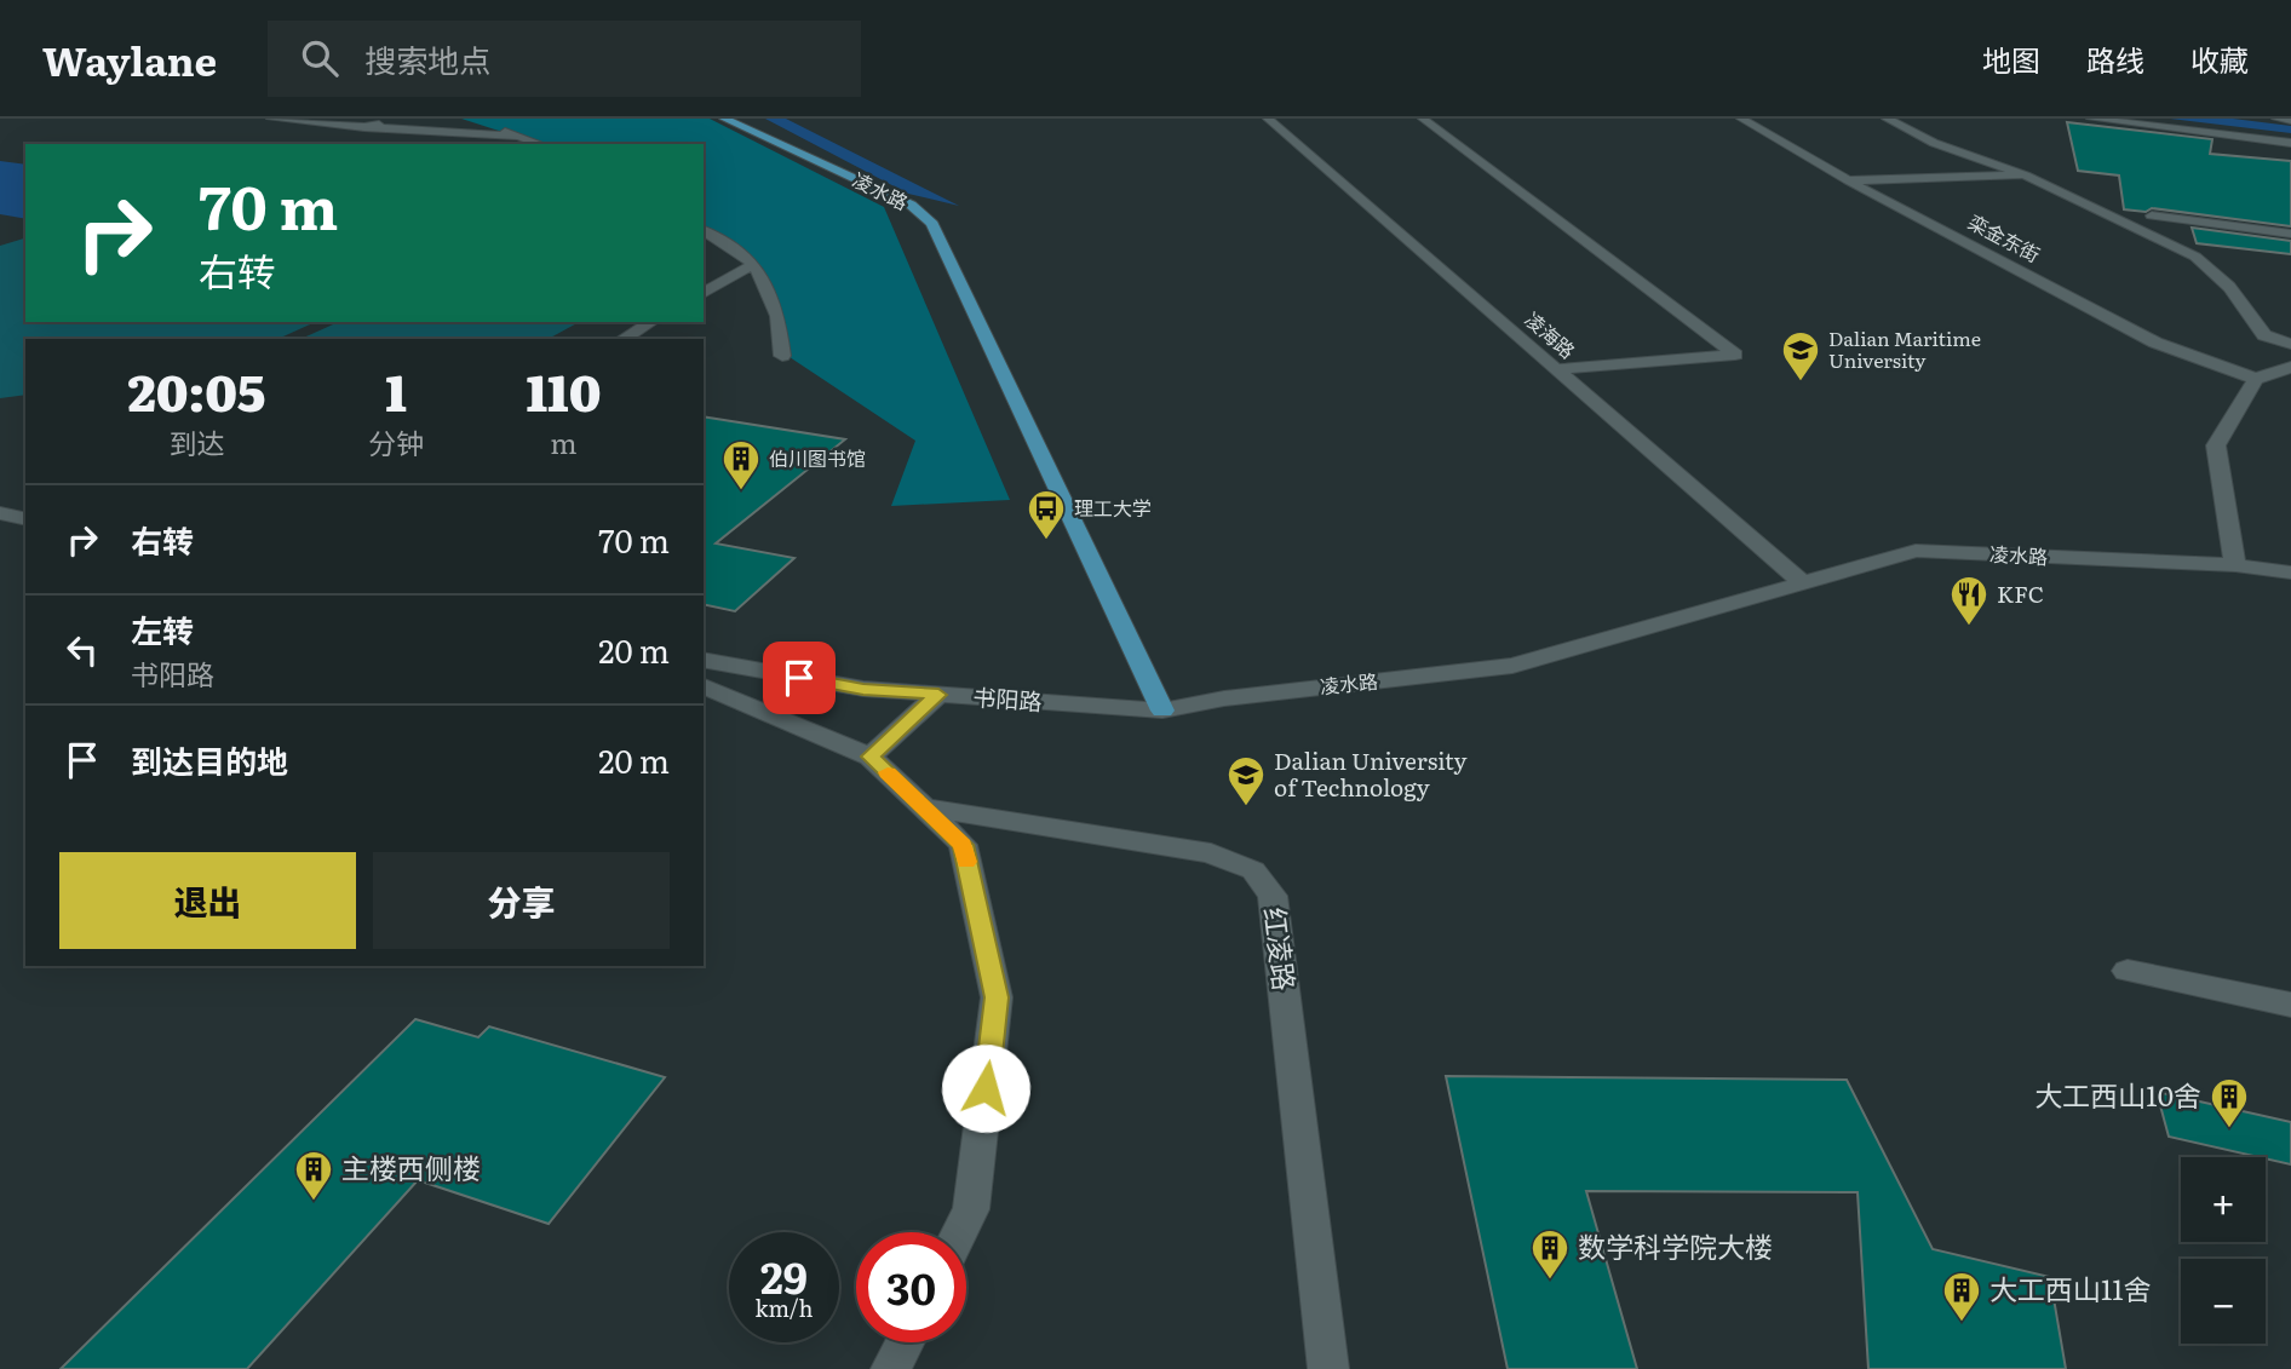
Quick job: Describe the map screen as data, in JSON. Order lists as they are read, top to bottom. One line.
{"streets":{"main road":["凌水路"],"street":["栾金东街","凌海路","书阳路","红凌路"]},"crossings":[["凌水路","凌海路"],["凌水路","书阳路"]],"places":{"school or university":["Dalian Maritime University","Dalian University of Technology"],"building":["伯川图书馆","大工西山10舍","主楼西侧楼","数学科学院大楼","大工西山11舍"],"bus stop":["理工大学"],"restaurant":["KFC"]},"page":{"header":"Waylane","search":"搜索地点","nav":["地图","路线","收藏"],"turn":["70 m","右转"],"eta":["20:05","到达","1","分钟","110","m"],"list":[{"name":"右转","value":"70 m"},{"name":"左转","note":"书阳路","value":"20 m"},{"name":"到达目的地","value":"20 m"}],"buttons":["退出","分享"],"map_buttons":["+","−"],"speed":"29 km/h","limit":"30"}}
